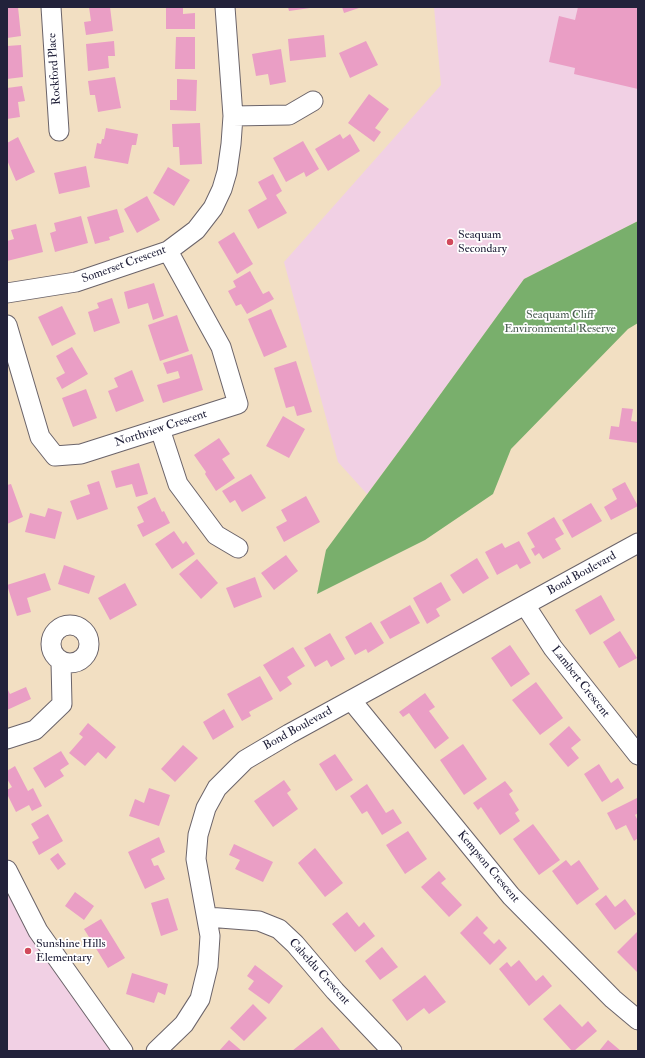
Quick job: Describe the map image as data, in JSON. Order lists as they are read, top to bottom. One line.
{"streets":{"street":["Rockford Place","Somerset Crescent","Northview Crescent","Bond Boulevard","Lambert Crescent","Kempson Crescent","Cabeldu Crescent"]},"crossings":[["Somerset Crescent","Northview Crescent"],["Bond Boulevard","Lambert Crescent"],["Bond Boulevard","Kempson Crescent"],["Bond Boulevard","Cabeldu Crescent"]],"parks":["Seaquam Cliff Environmental Reserve"],"places":["Seaquam Secondary","Sunshine Hills Elementary"]}
